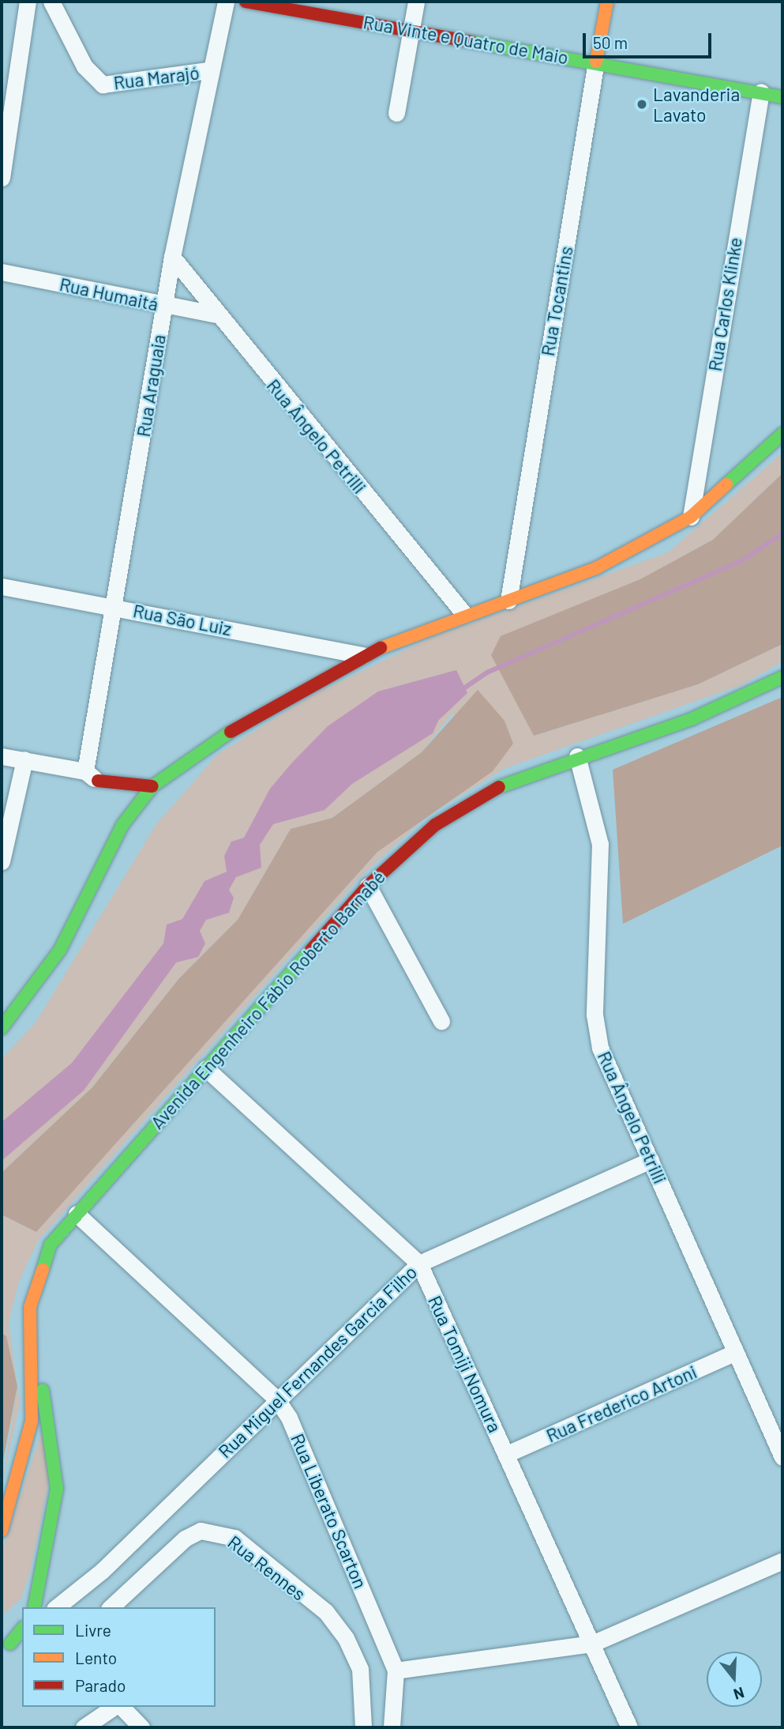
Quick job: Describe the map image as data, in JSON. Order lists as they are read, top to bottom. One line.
{"streets":{"main road":["Rua Vinte e Quatro de Maio","Rua Tocantins","Avenida Engenheiro Fábio Roberto Barnabé"],"street":["Rua Marajó","Rua Humaitá","Rua Carlos Klinke","Rua Araguaia","Rua Ângelo Petrilli","Rua São Luiz","Rua Miguel Fernandes Garcia Filho","Rua Tomiji Nomura","Rua Frederico Artoni","Rua Liberato Scarton","Rua Rennes"]},"crossings":[["Rua Vinte e Quatro de Maio","Rua Tocantins"],["Rua Vinte e Quatro de Maio","Rua Carlos Klinke"],["Rua Marajó","Rua Araguaia"],["Rua Humaitá","Rua Araguaia"],["Rua Humaitá","Rua Ângelo Petrilli"],["Rua Araguaia","Rua Ângelo Petrilli"],["Rua Araguaia","Rua São Luiz"],["Rua Ângelo Petrilli","Avenida Engenheiro Fábio Roberto Barnabé"],["Rua Ângelo Petrilli","Rua Miguel Fernandes Garcia Filho"],["Rua Ângelo Petrilli","Rua Frederico Artoni"],["Avenida Engenheiro Fábio Roberto Barnabé","Rua Tomiji Nomura"],["Avenida Engenheiro Fábio Roberto Barnabé","Rua Liberato Scarton"],["Rua Miguel Fernandes Garcia Filho","Rua Tomiji Nomura"],["Rua Miguel Fernandes Garcia Filho","Rua Liberato Scarton"],["Rua Tomiji Nomura","Rua Frederico Artoni"]],"places":["Lavanderia Lavato"],"legend":["Livre","Lento","Parado"],"scale_bar":"50 m","north":"bottom"}
